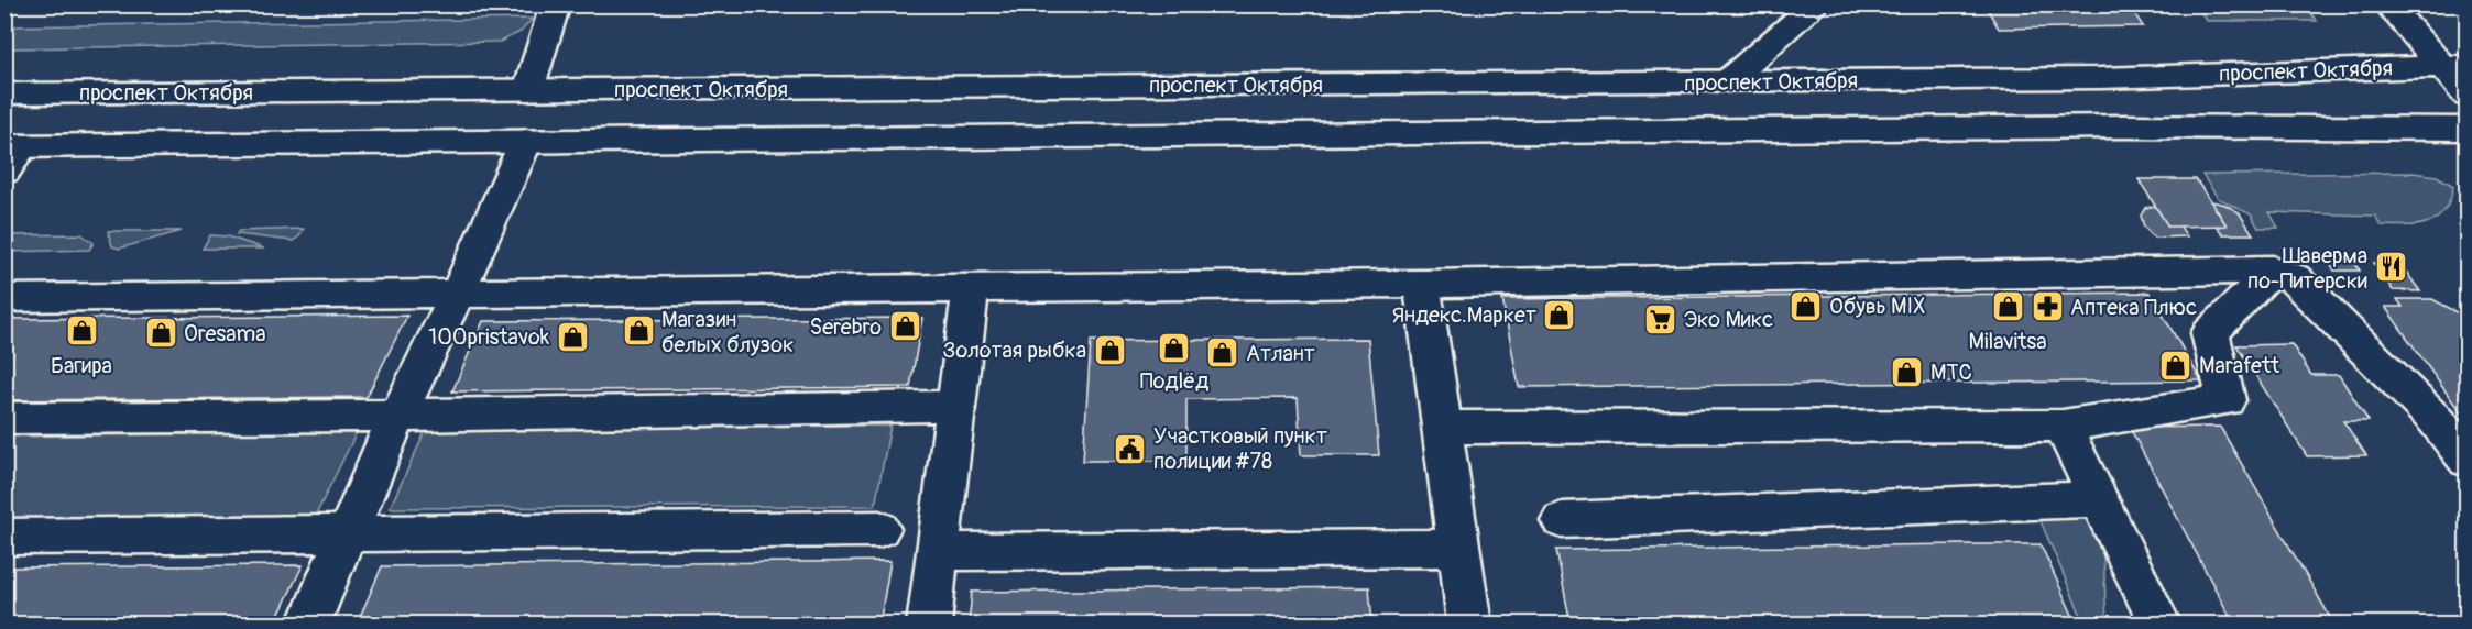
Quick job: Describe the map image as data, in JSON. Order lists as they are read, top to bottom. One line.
{"streets":{"main road":["проспект Октября"]},"places":{"restaurant":["Шаверма по-Питерски"],"shop":["Обувь MIX","Milavitsa","Яндекс.Маркет","Serebro","Багира","Магазин белых блузок","Oresama","100pristavok","Подlёд","Золотая рыбка","Атлант","Marafett","МТС"],"pharmacy":["Аптека Плюс"],"supermarket":["Эко Микс"],"public building":["Участковый пункт полиции #78"]}}
